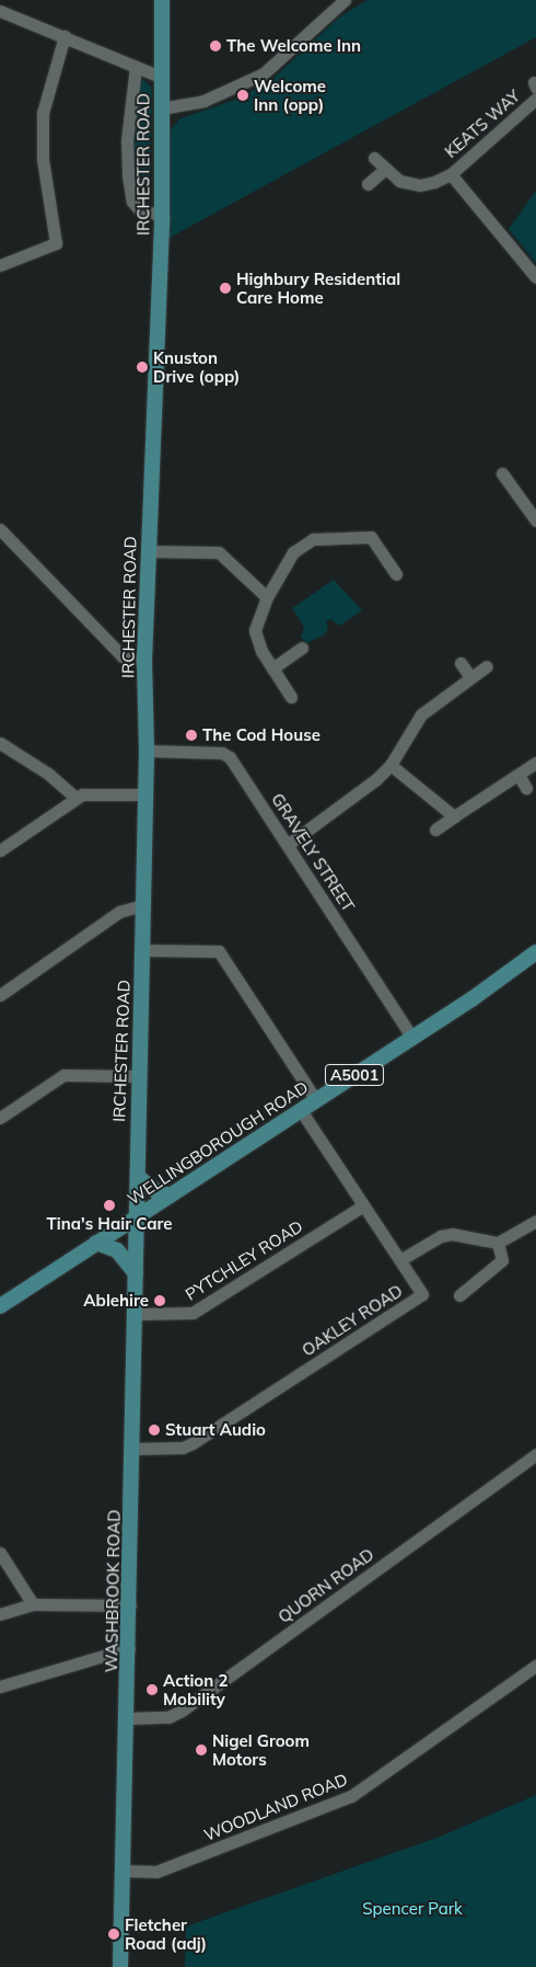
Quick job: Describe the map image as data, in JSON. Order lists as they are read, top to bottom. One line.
{"streets":{"main road":["IRCHESTER ROAD","A5001","WELLINGBOROUGH ROAD","WASHBROOK ROAD"],"street":["KEATS WAY","GRAVELY STREET","PYTCHLEY ROAD","OAKLEY ROAD","QUORN ROAD","WOODLAND ROAD"]},"crossings":[["IRCHESTER ROAD","GRAVELY STREET"],["IRCHESTER ROAD","WELLINGBOROUGH ROAD"],["IRCHESTER ROAD","WASHBROOK ROAD"],["GRAVELY STREET","WELLINGBOROUGH ROAD"],["WELLINGBOROUGH ROAD","OAKLEY ROAD"],["WELLINGBOROUGH ROAD","WASHBROOK ROAD"],["PYTCHLEY ROAD","OAKLEY ROAD"],["PYTCHLEY ROAD","WASHBROOK ROAD"],["OAKLEY ROAD","WASHBROOK ROAD"],["QUORN ROAD","WASHBROOK ROAD"],["WASHBROOK ROAD","WOODLAND ROAD"]],"parks":["Spencer Park"],"places":["The Welcome Inn","Welcome Inn (opp)","Highbury Residential Care Home","Knuston Drive (opp)","The Cod House","Tina's Hair Care","Ablehire","Stuart Audio","Action 2 Mobility","Nigel Groom Motors","Fletcher Road (adj)"]}
